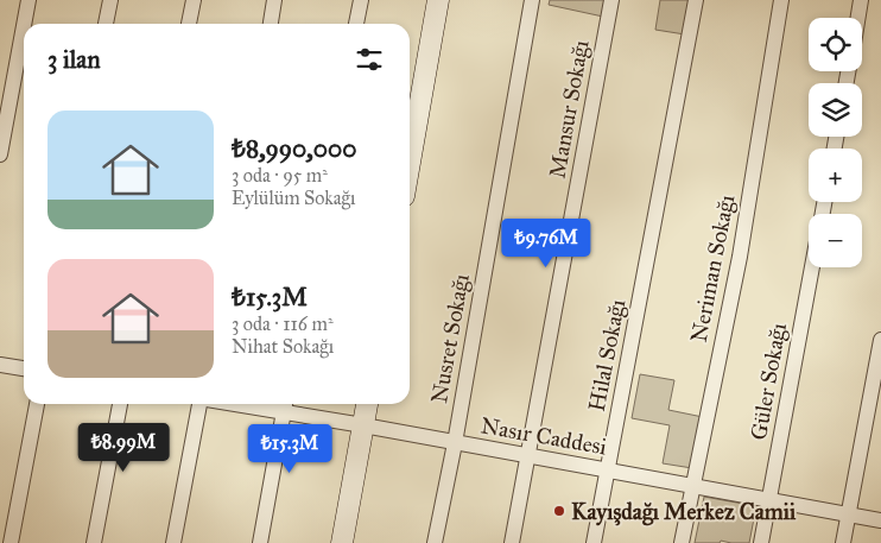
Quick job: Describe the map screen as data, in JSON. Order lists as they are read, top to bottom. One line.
{"streets":{"street":["Mansur Sokağı","Neriman Sokağı","Nusret Sokağı","Hilal Sokağı","Güler Sokağı","Nasır Caddesi"]},"crossings":[["Mansur Sokağı","Nasır Caddesi"],["Neriman Sokağı","Nasır Caddesi"],["Nusret Sokağı","Nasır Caddesi"],["Hilal Sokağı","Nasır Caddesi"],["Güler Sokağı","Nasır Caddesi"]],"places":["Kayışdağı Merkez Camii"],"page":{"map_buttons":["+","−"],"heading":"3 ilan","list":[{"name":"₺8,990,000","note":"3 oda · 95 m² · Eylülüm Sokağı"},{"name":"₺15.3M","note":"3 oda · 116 m² · Nihat Sokağı"}],"price":["₺9.76M","₺8.99M","₺15.3M"]}}
